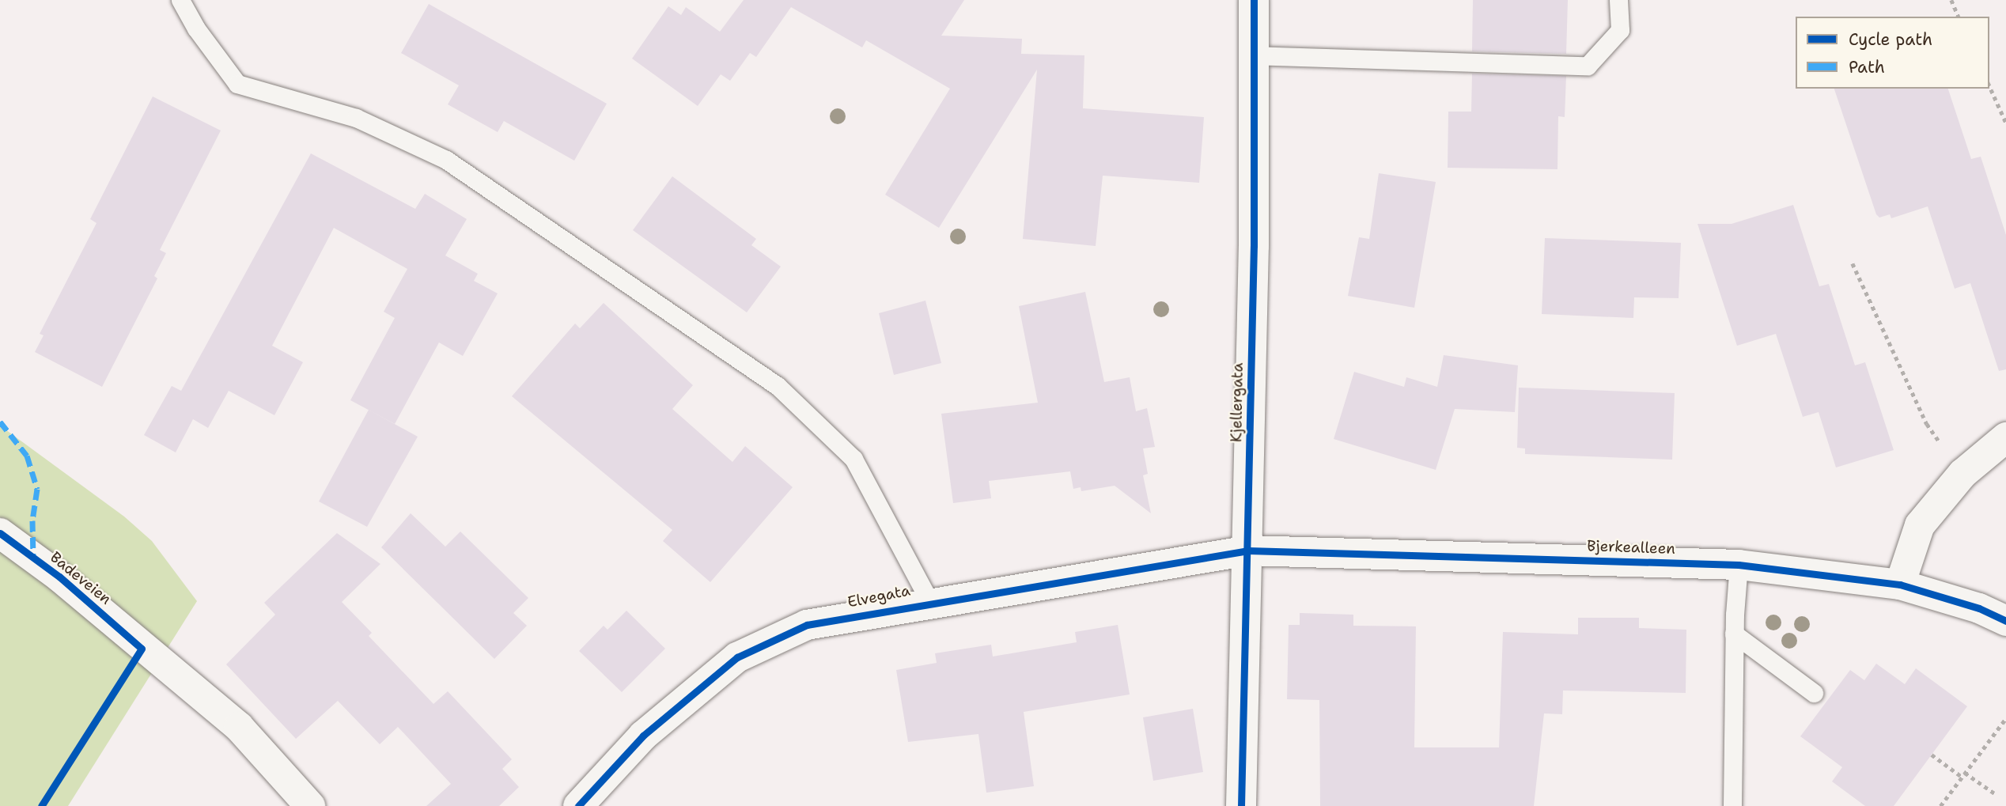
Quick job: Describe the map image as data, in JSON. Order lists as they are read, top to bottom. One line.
{"streets":{"street":["Kjellergata","Bjerkealleen","Badeveien","Elvegata"]},"crossings":[["Kjellergata","Bjerkealleen"],["Kjellergata","Elvegata"],["Bjerkealleen","Elvegata"]],"legend":["Cycle path","Path"]}
